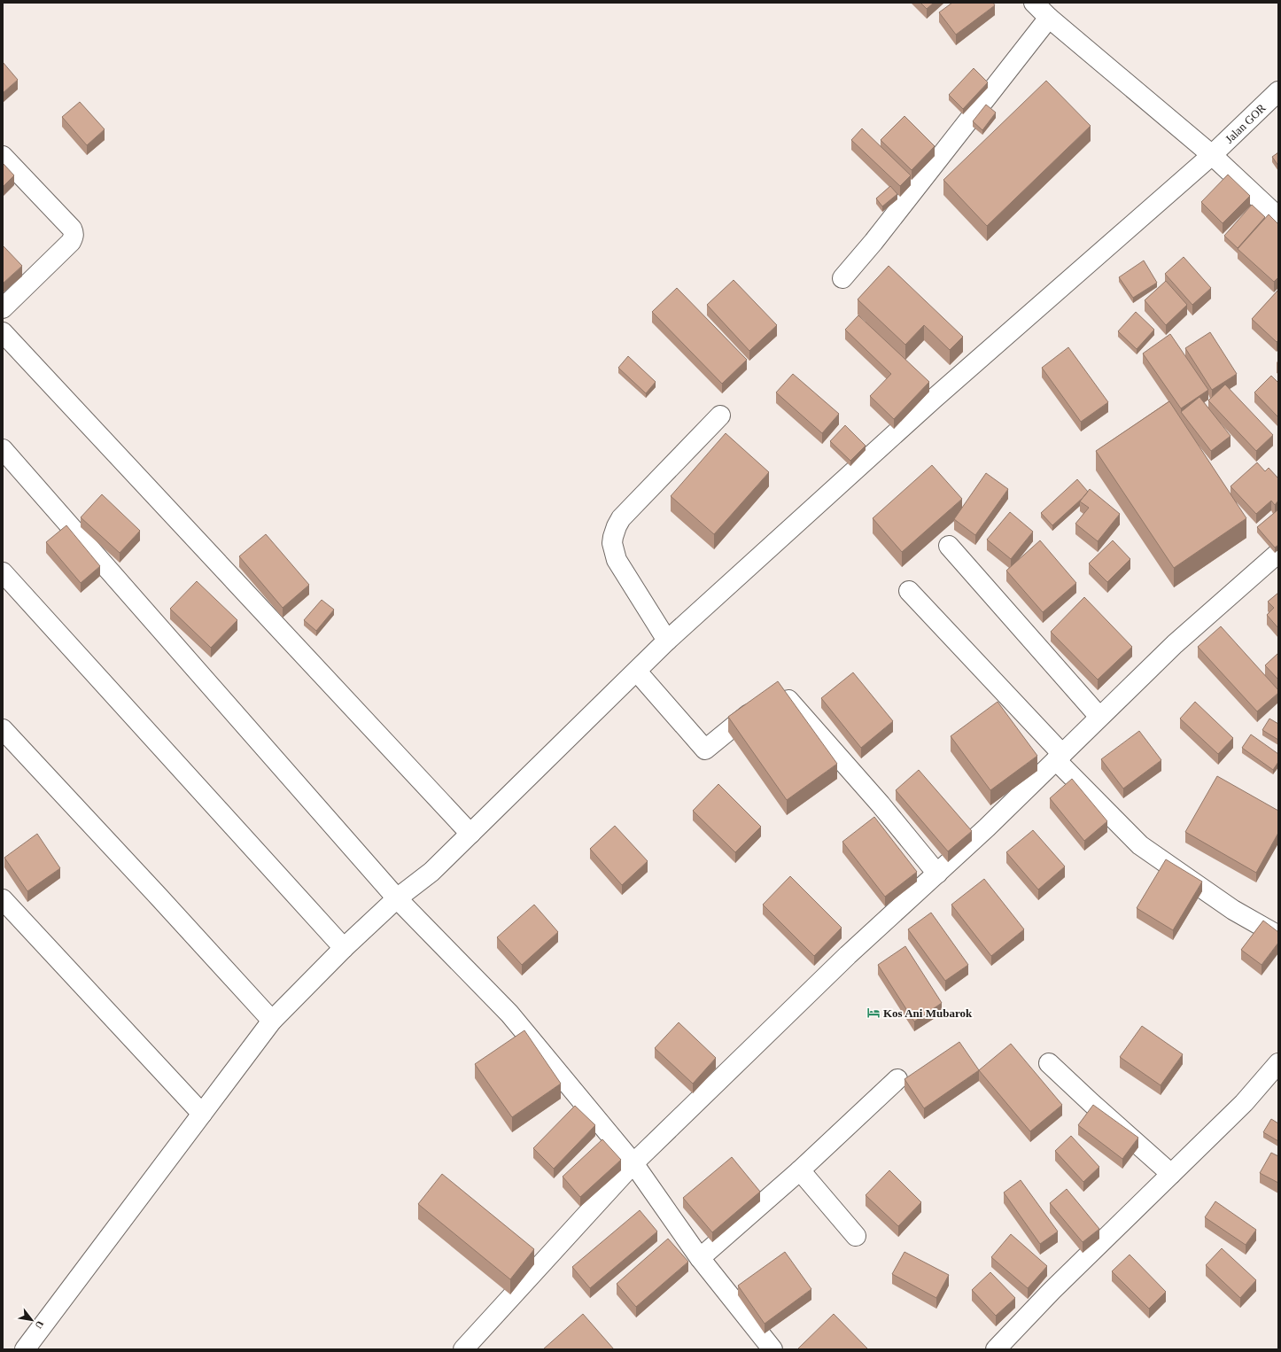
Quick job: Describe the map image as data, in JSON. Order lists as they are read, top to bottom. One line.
{"streets":{"street":["Jalan GOR"]},"places":{"hotel":["Kos Ani Mubarok"]},"north":"bottom right"}
